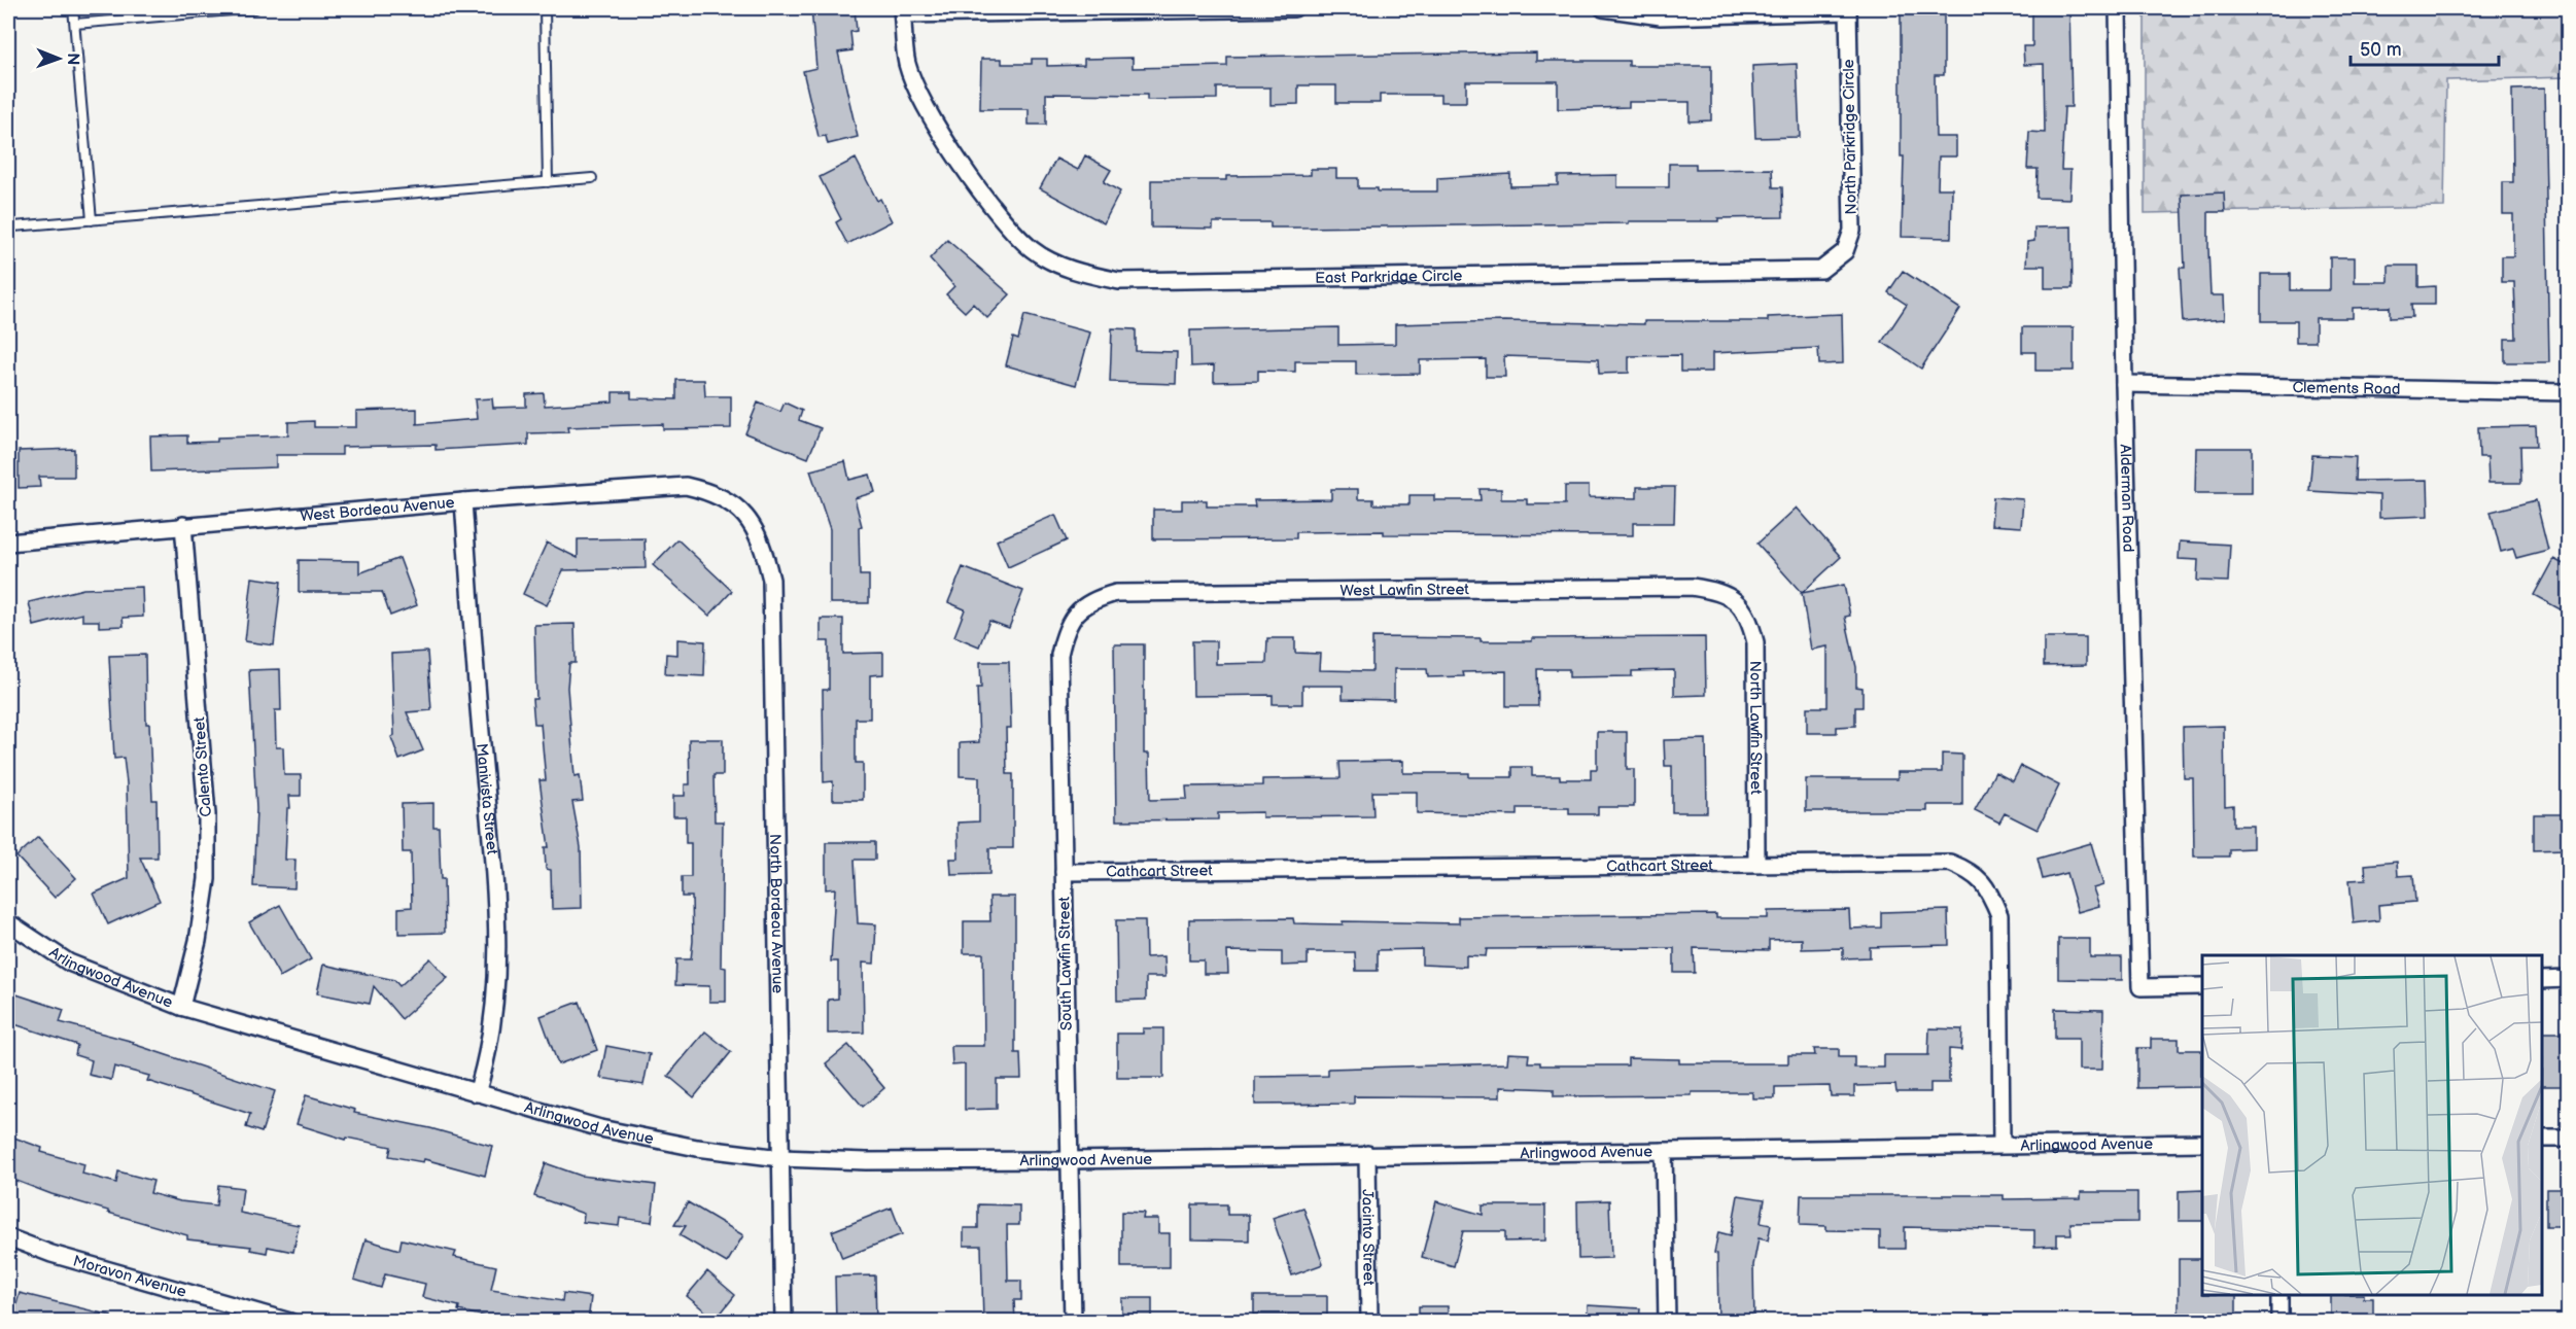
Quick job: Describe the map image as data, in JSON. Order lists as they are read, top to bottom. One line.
{"streets":{"street":["North Parkridge Circle","East Parkridge Circle","Clements Road","Alderman Road","West Bordeau Avenue","West Lawfin Street","North Lawfin Street","Calento Street","Manivista Street","Cathcart Street","North Bordeau Avenue","South Lawfin Street","Arlingwood Avenue","Jacinto Street","Moravon Avenue"]},"crossings":[["North Parkridge Circle","East Parkridge Circle"],["Clements Road","Alderman Road"],["West Bordeau Avenue","Calento Street"],["West Bordeau Avenue","Manivista Street"],["West Bordeau Avenue","North Bordeau Avenue"],["West Lawfin Street","North Lawfin Street"],["West Lawfin Street","South Lawfin Street"],["North Lawfin Street","Cathcart Street"],["Calento Street","Arlingwood Avenue"],["Manivista Street","Arlingwood Avenue"],["Cathcart Street","South Lawfin Street"],["Cathcart Street","Arlingwood Avenue"],["North Bordeau Avenue","Arlingwood Avenue"],["South Lawfin Street","Arlingwood Avenue"],["Arlingwood Avenue","Jacinto Street"]],"scale_bar":"50 m","north":"right"}
